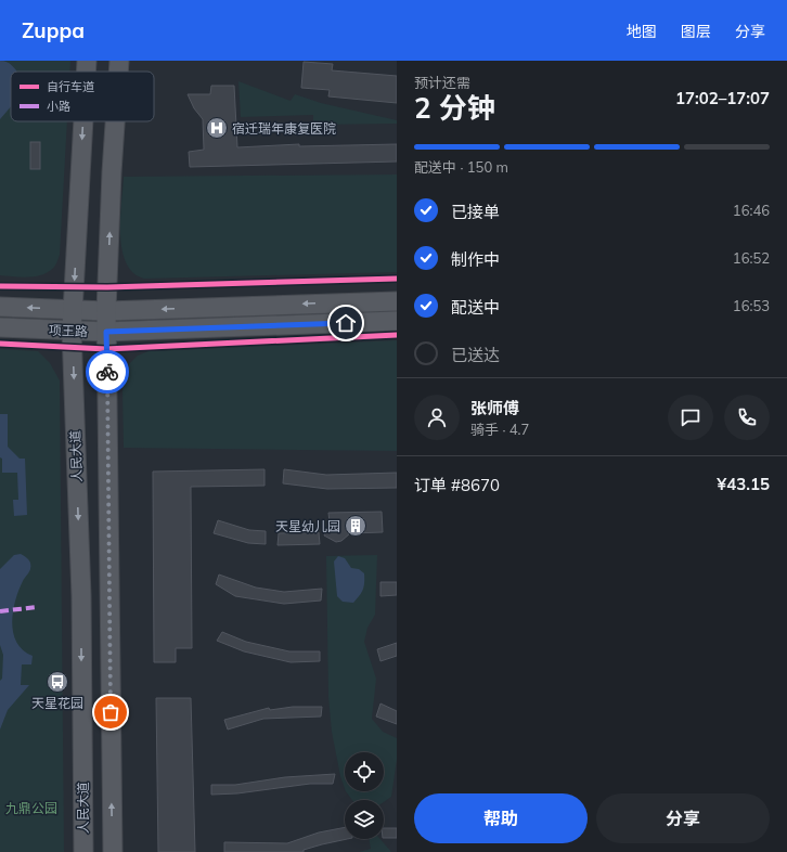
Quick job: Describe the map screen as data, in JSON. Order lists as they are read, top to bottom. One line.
{"streets":{"main road":["项王路","人民大道"]},"crossings":[["项王路","人民大道"]],"parks":["九鼎公园"],"places":{"hospital":["宿迁瑞年康复医院"],"building":["天星幼儿园"],"bus stop":["天星花园"]},"legend":["自行车道","小路"],"page":{"header":"Zuppa","nav":["地图","图层","分享"],"heading":["2 分钟","预计还需","17:02–17:07"],"panel":["张师傅","骑手 · 4.7","订单 #8670","¥43.15"],"bar":"配送中 · 150 m","list":[["已接单","16:46"],["制作中","16:52"],["配送中","16:53"],"已送达"],"buttons":["帮助","分享"]}}
